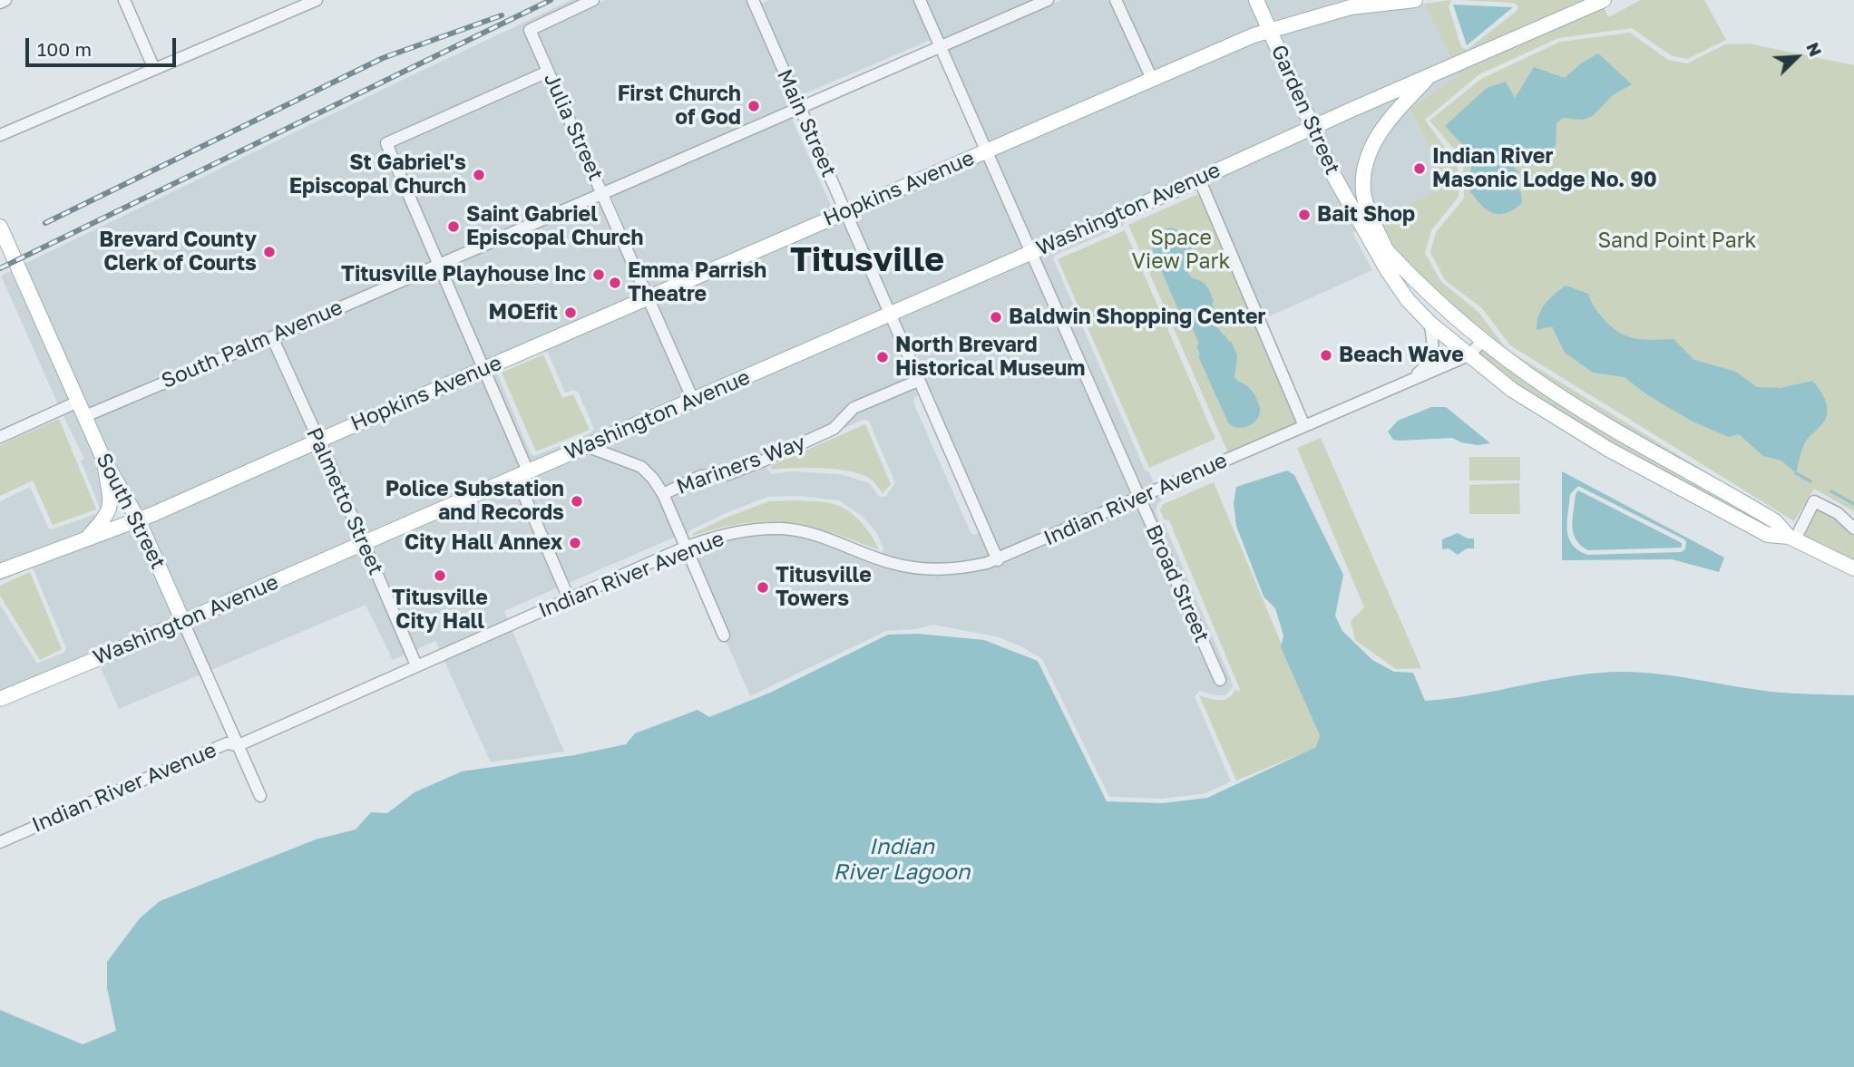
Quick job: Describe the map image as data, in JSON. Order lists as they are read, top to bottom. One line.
{"streets":{"main road":["Garden Street","Hopkins Avenue","Washington Avenue","South Street"],"street":["Main Street","Julia Street","South Palm Avenue","Mariners Way","Indian River Avenue","Palmetto Street","Broad Street"]},"crossings":[["Garden Street","Hopkins Avenue"],["Garden Street","Washington Avenue"],["Garden Street","Indian River Avenue"],["Main Street","Hopkins Avenue"],["Main Street","Washington Avenue"],["Main Street","South Palm Avenue"],["Main Street","Mariners Way"],["Main Street","Indian River Avenue"],["Julia Street","Hopkins Avenue"],["Julia Street","Washington Avenue"],["Julia Street","South Palm Avenue"],["Hopkins Avenue","Palmetto Street"],["Hopkins Avenue","South Street"],["Hopkins Avenue","Broad Street"],["Washington Avenue","Palmetto Street"],["Washington Avenue","South Street"],["Washington Avenue","Broad Street"],["South Palm Avenue","Palmetto Street"],["South Palm Avenue","South Street"],["South Palm Avenue","Broad Street"],["Indian River Avenue","Palmetto Street"],["Indian River Avenue","South Street"],["Indian River Avenue","Broad Street"]],"districts":["Titusville"],"water":["Indian River Lagoon"],"parks":["Space View Park","Sand Point Park"],"places":["First Church of God","Indian River Masonic Lodge No. 90","St Gabriel's Episcopal Church","Bait Shop","Saint Gabriel Episcopal Church","Brevard County Clerk of Courts","Titusville Playhouse Inc","Emma Parrish Theatre","MOEfit","Baldwin Shopping Center","Beach Wave","North Brevard Historical Museum","Police Substation and Records","City Hall Annex","Titusville City Hall","Titusville Towers"],"scale_bar":"100 m","north":"top right"}
